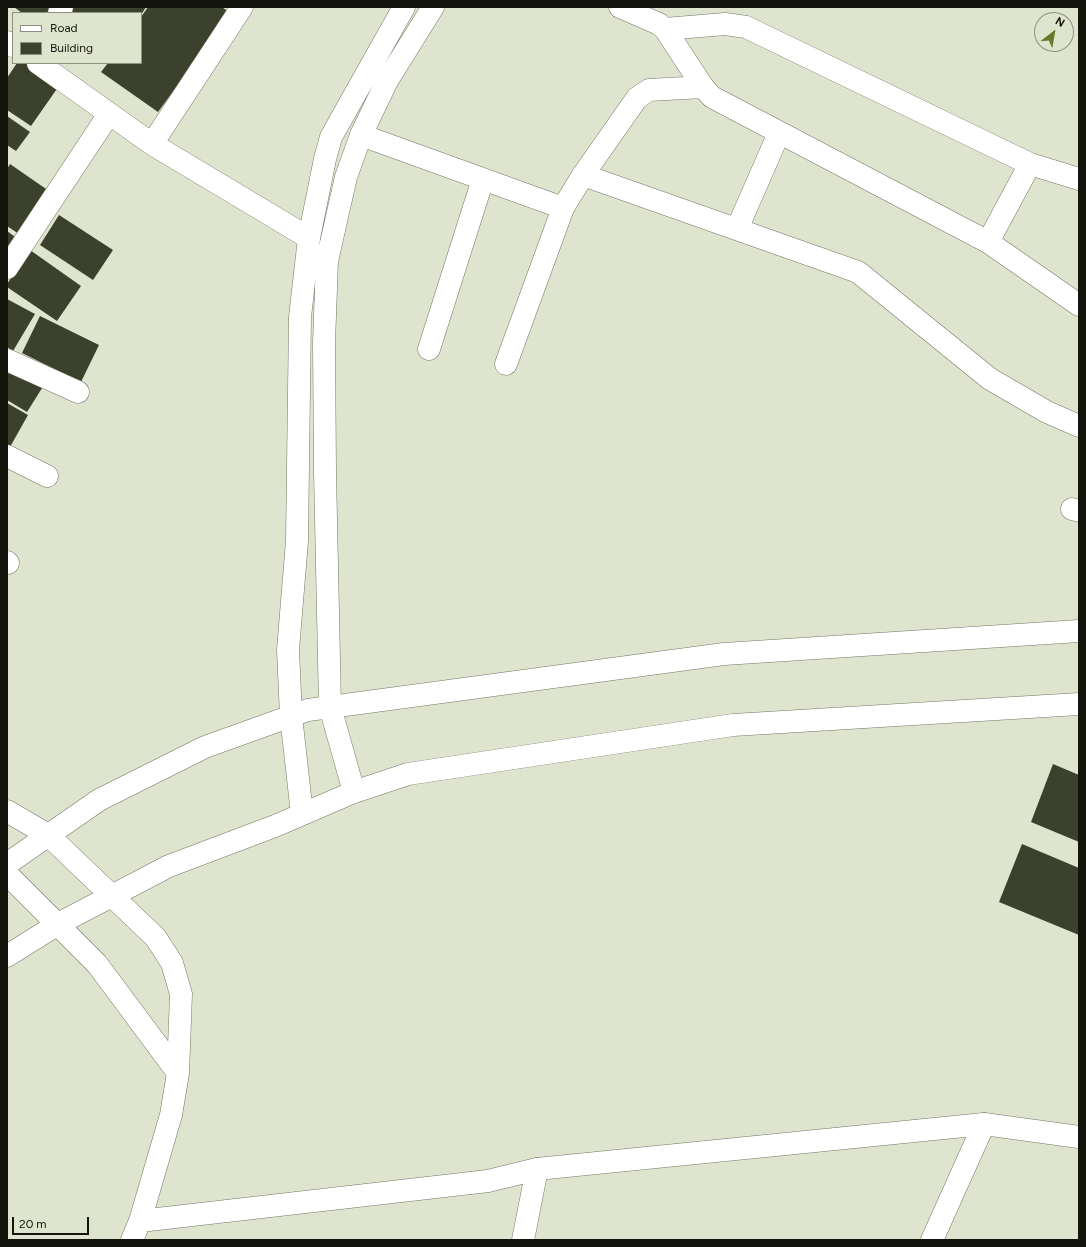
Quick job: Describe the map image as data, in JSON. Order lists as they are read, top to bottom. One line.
{"legend":["Road","Building"],"scale_bar":"20 m","north":"top right"}
